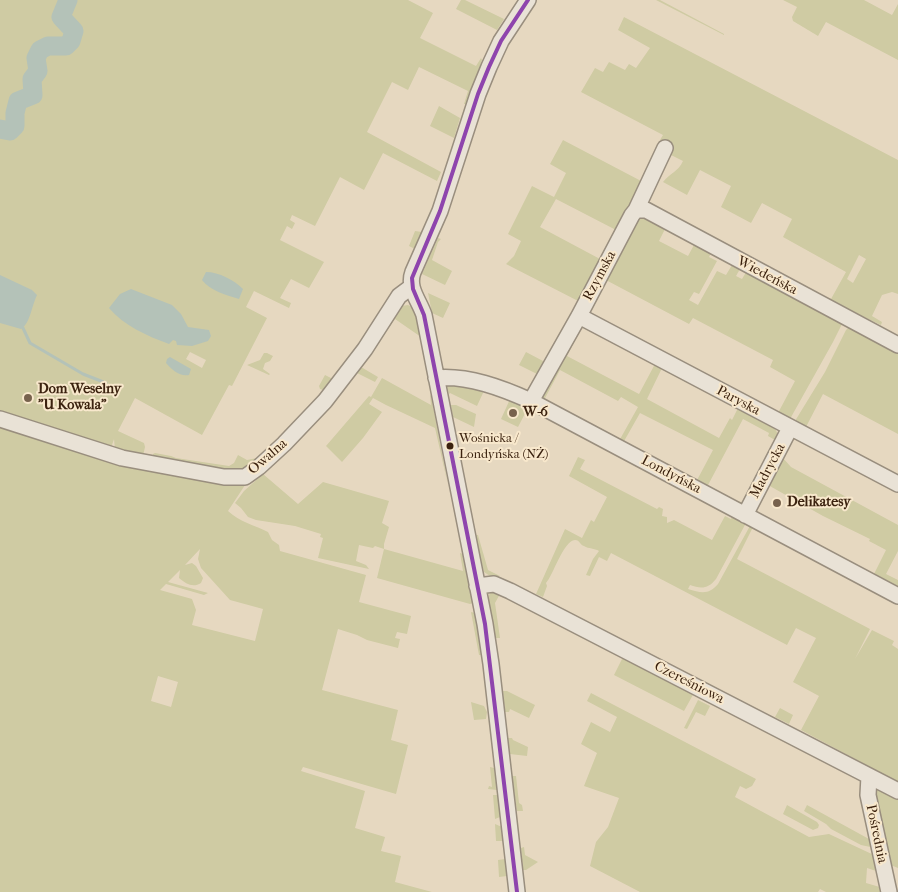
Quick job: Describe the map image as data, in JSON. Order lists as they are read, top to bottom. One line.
{"streets":{"street":["Rzymska","Wiedeńska","Paryska","Owalna","Madrycka","Londyńska","Czereśniowa","Pośrednia"]},"crossings":[["Rzymska","Wiedeńska"],["Rzymska","Paryska"],["Rzymska","Londyńska"],["Paryska","Madrycka"],["Madrycka","Londyńska"],["Czereśniowa","Pośrednia"]],"places":["Dom Weselny \"U Kowala\"","W-6","Wośnicka / Londyńska (NŻ)","Delikatesy"]}
